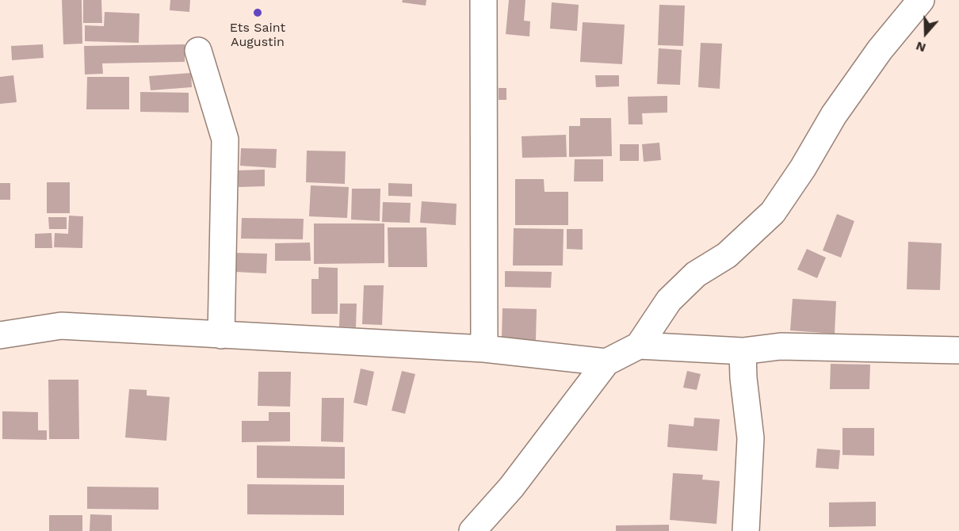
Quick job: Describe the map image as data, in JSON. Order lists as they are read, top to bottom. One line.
{"places":["Ets Saint Augustin"],"north":"bottom"}
